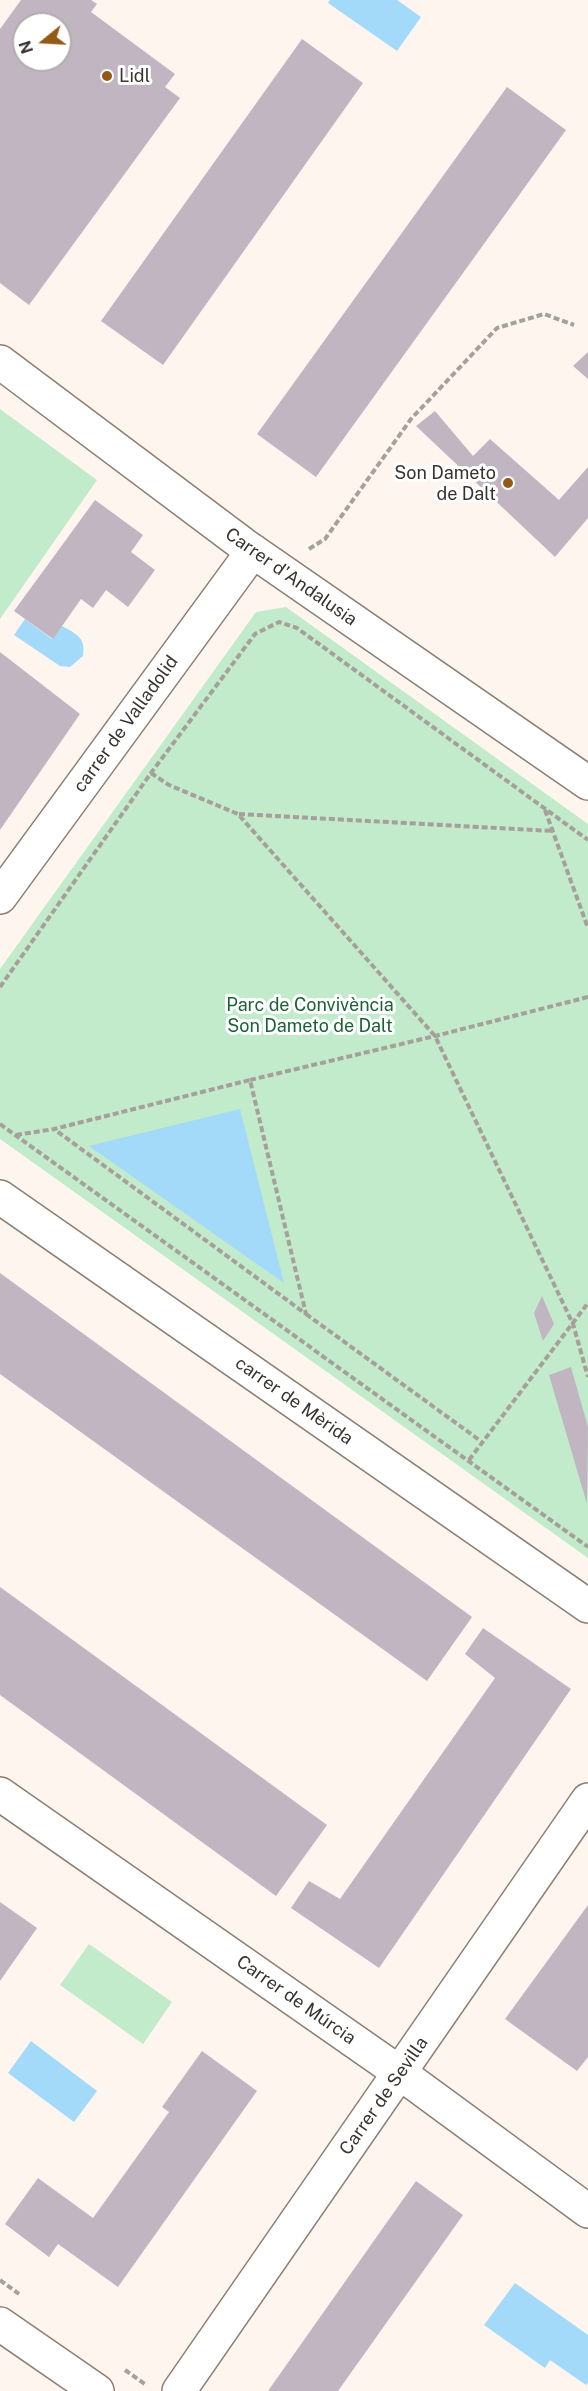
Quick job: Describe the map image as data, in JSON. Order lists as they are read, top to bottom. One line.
{"streets":{"street":["Carrer d'Andalusia","carrer de Valladolid","carrer de Mèrida","Carrer de Múrcia","Carrer de Sevilla"]},"crossings":[["Carrer d'Andalusia","carrer de Valladolid"],["Carrer de Múrcia","Carrer de Sevilla"]],"parks":["Parc de Convivència Son Dameto de Dalt"],"places":["Lidl","Son Dameto de Dalt"],"north":"left"}
